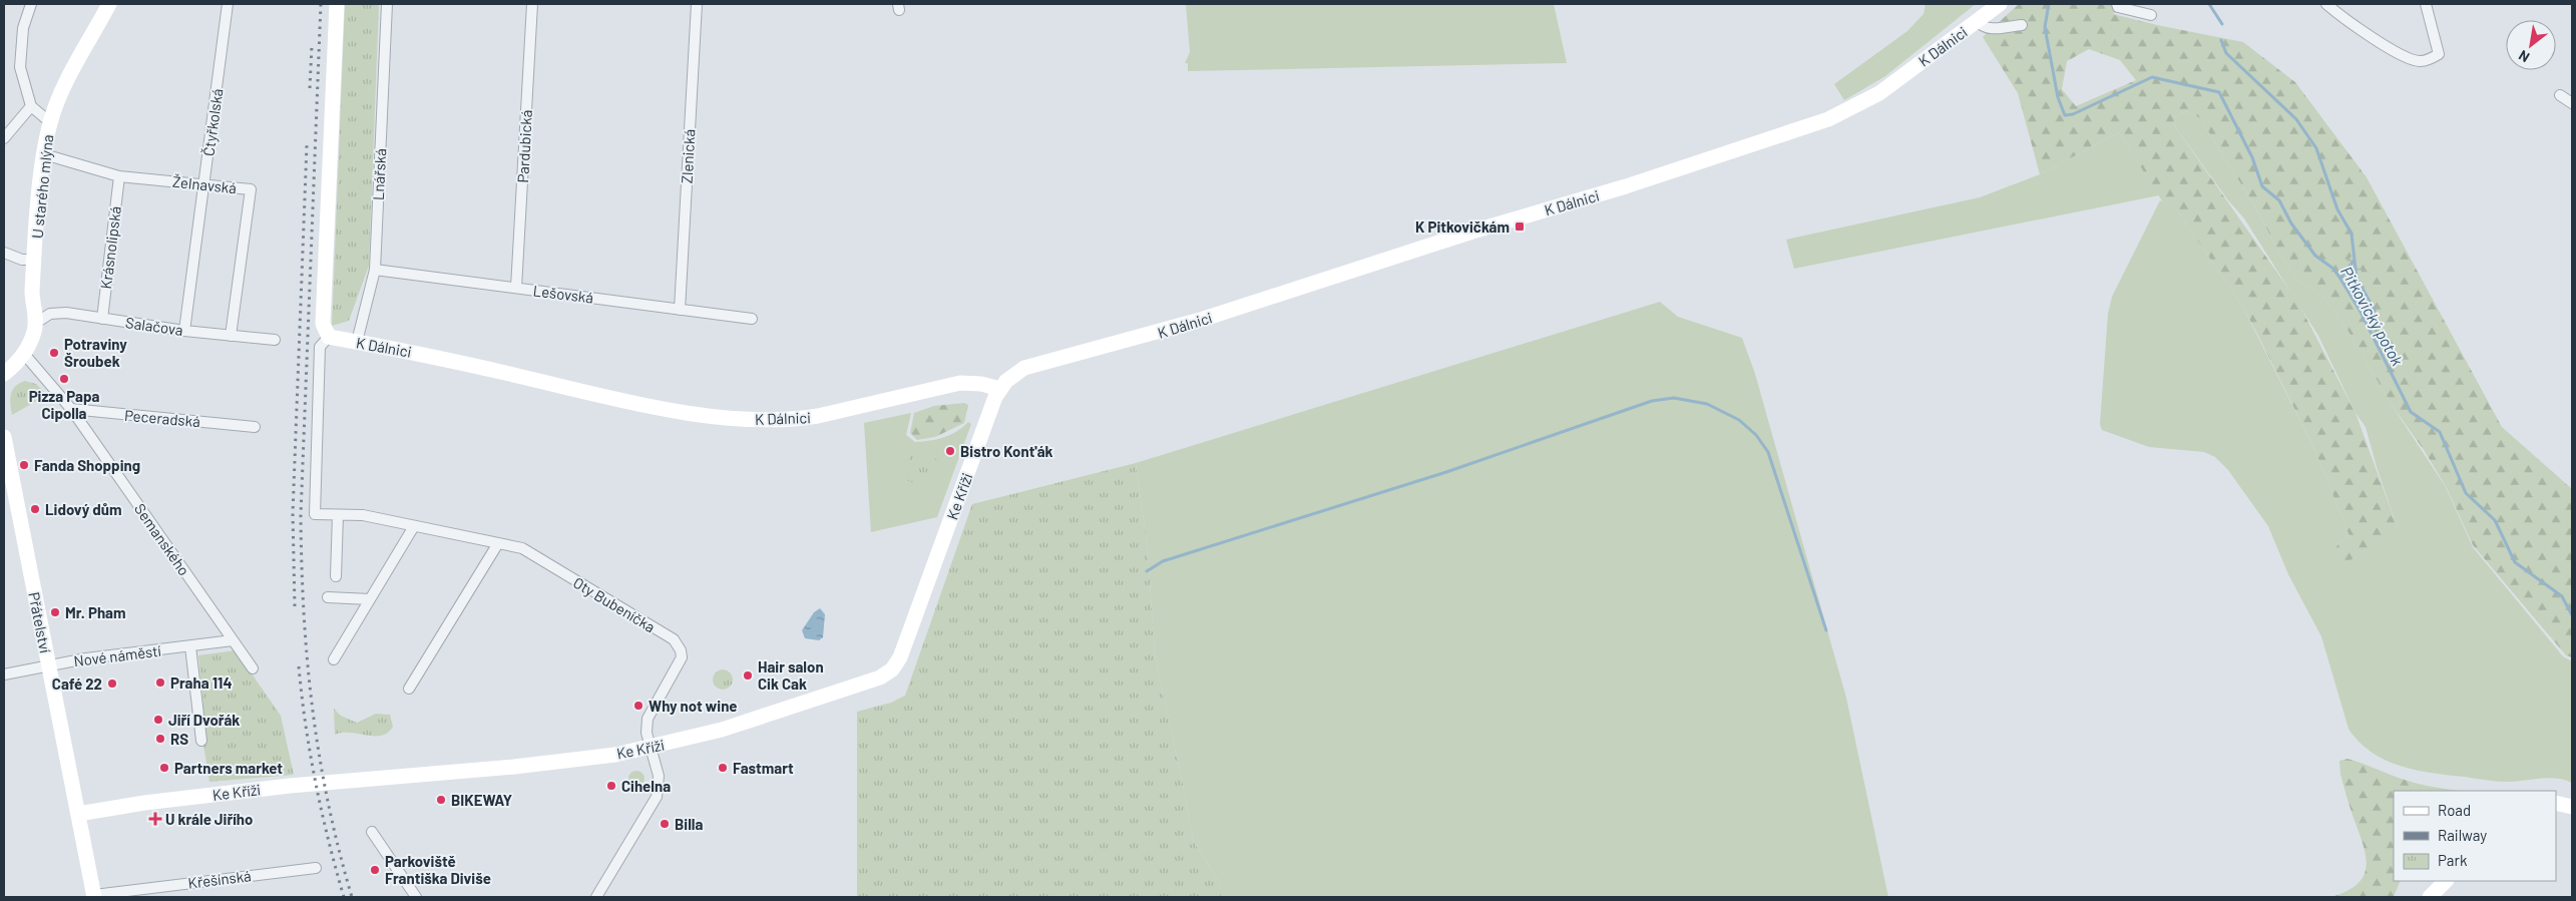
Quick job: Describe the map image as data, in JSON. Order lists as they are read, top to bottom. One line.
{"streets":{"street":["K Dálnici","Čtyřkolská","Pardubická","Zlenická","Lnářská","Želnavská","U starého mlýna","Krásnolipská","Lešovská","Salačova","Peceradská","Ke Kříži","Semanského","Oty Bubeníčka","Přátelství","Nové náměstí","Křešínská"]},"crossings":[["K Dálnici","Lnářská"],["K Dálnici","Ke Kříži"],["K Dálnici","Oty Bubeníčka"],["Čtyřkolská","Želnavská"],["Čtyřkolská","Salačova"],["Pardubická","Lešovská"],["Zlenická","Lešovská"],["Lnářská","Lešovská"],["Želnavská","U starého mlýna"],["Želnavská","Krásnolipská"],["Želnavská","Salačova"],["U starého mlýna","Salačova"],["Krásnolipská","Salačova"],["Peceradská","Semanského"],["Ke Kříži","Oty Bubeníčka"],["Ke Kříži","Přátelství"],["Semanského","Nové náměstí"],["Přátelství","Nové náměstí"],["Přátelství","Křešínská"]],"water":["Pitkovický potok"],"places":{"transit":["K Pitkovičkám"],"other":["Potraviny Šroubek","Pizza Papa Cipolla","Bistro Kont'ák","Fanda Shopping","Lidový dům","Mr. Pham","Hair salon Cik Cak","Praha 114","Café 22","Why not wine","Jiří Dvořák","RS","Partners market","Fastmart","Cihelna","BIKEWAY","Billa","Parkoviště Františka Diviše"],"health":["U krále Jiřího"]},"legend":["Road","Railway","Park"],"north":"bottom left"}
